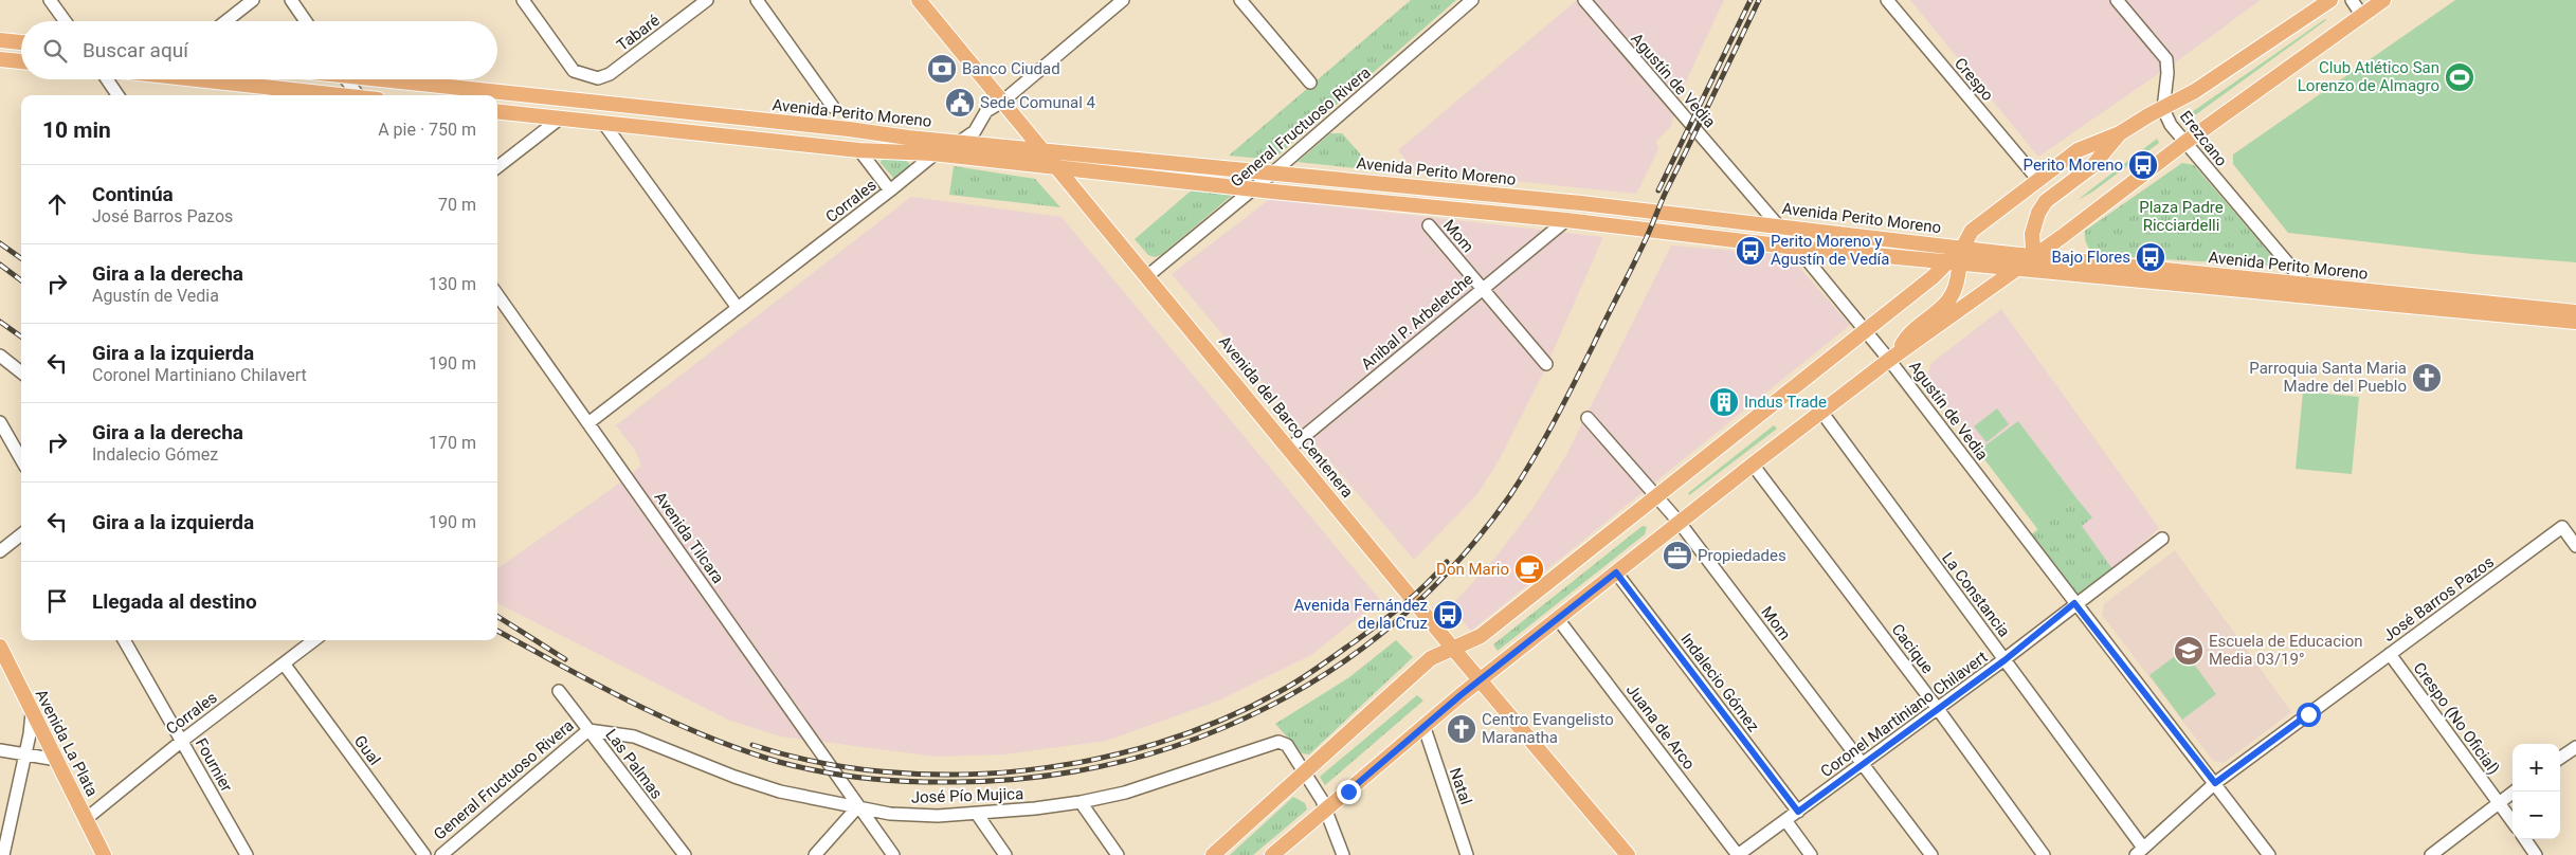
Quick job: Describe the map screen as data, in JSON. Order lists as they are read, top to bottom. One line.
{"streets":{"main road":["Avenida Perito Moreno","Avenida del Barco Centenera","Avenida La Plata"],"street":["Tabaré","Crespo","Agustín de Vedia","General Fructuoso Rivera","Erezcano","Corrales","Mom","Anibal P. Arbeletche","Avenida Tilcara","La Constancia","José Barros Pazos","Cacique","Indalecio Gómez","Coronel Martiniano Chilavert","Crespo (No Oficial)","Juana de Arco","Gual","Las Palmas","Fournier","Natal","José Pío Mujica"]},"crossings":[["Agustín de Vedia","Avenida Perito Moreno"],["Agustín de Vedia","José Barros Pazos"],["Agustín de Vedia","Coronel Martiniano Chilavert"],["Avenida Perito Moreno","General Fructuoso Rivera"],["Avenida Perito Moreno","Erezcano"],["Avenida Perito Moreno","Corrales"],["Avenida Perito Moreno","Anibal P. Arbeletche"],["Avenida Perito Moreno","Avenida del Barco Centenera"],["General Fructuoso Rivera","Avenida del Barco Centenera"],["General Fructuoso Rivera","Las Palmas"],["General Fructuoso Rivera","José Pío Mujica"],["Corrales","Avenida del Barco Centenera"],["Corrales","Avenida Tilcara"],["Corrales","Avenida La Plata"],["Corrales","Gual"],["Corrales","Fournier"],["Mom","Anibal P. Arbeletche"],["Mom","Coronel Martiniano Chilavert"],["Anibal P. Arbeletche","Avenida del Barco Centenera"],["Avenida Tilcara","José Pío Mujica"],["La Constancia","José Barros Pazos"],["La Constancia","Coronel Martiniano Chilavert"],["José Barros Pazos","Crespo (No Oficial)"],["Cacique","Coronel Martiniano Chilavert"],["Indalecio Gómez","Coronel Martiniano Chilavert"],["Coronel Martiniano Chilavert","Juana de Arco"],["Las Palmas","José Pío Mujica"]],"parks":["Plaza Padre Ricciardelli"],"places":{"bank":["Banco Ciudad"],"sports":["Club Atlético San Lorenzo de Almagro"],"public building":["Sede Comunal 4"],"bus stop":["Perito Moreno","Perito Moreno y Agustín de Vedía","Bajo Flores","Avenida Fernández de la Cruz"],"church":["Parroquia Santa Maria Madre del Pueblo","Centro Evangelisto Maranatha"],"building":["Indus Trade"],"office":["Propiedades"],"cafe":["Don Mario"],"school or university":["Escuela de Educacion Media 03/19°"]},"page":{"search":"Buscar aquí","heading":["10 min","A pie · 750 m"],"list":[["Continúa","José Barros Pazos","70 m"],["Gira a la derecha","Agustín de Vedia","130 m"],["Gira a la izquierda","Coronel Martiniano Chilavert","190 m"],["Gira a la derecha","Indalecio Gómez","170 m"],["Gira a la izquierda","190 m"],"Llegada al destino"],"map_buttons":["+","−"]}}
